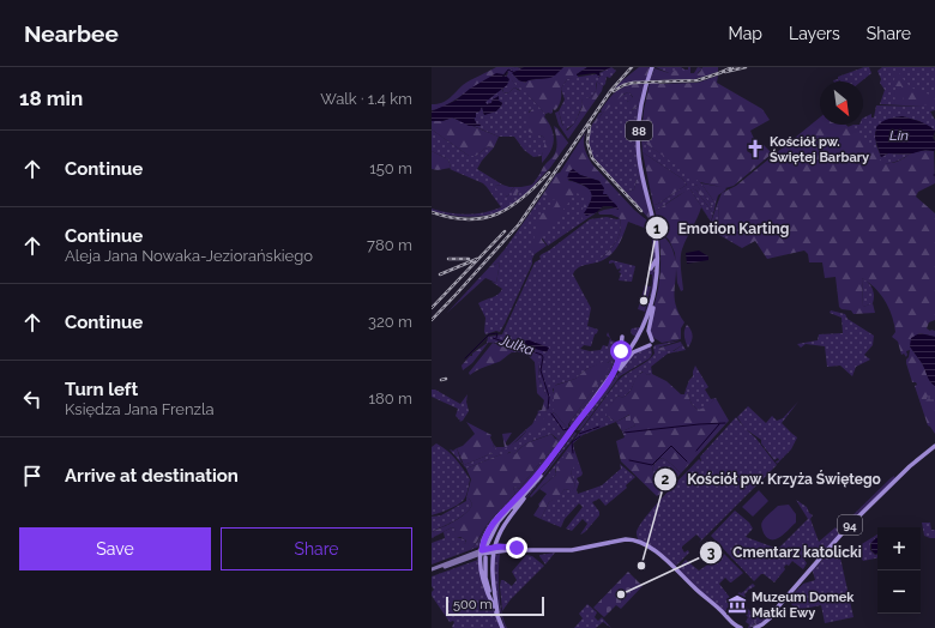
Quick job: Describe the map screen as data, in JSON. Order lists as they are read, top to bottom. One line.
{"streets":{"main road":["88","94"]},"water":["Lin","Julka"],"places":{"church":["Kościół pw. Świętej Barbary"],"other":["Emotion Karting","Kościół pw. Krzyża Świętego","Cmentarz katolicki"],"museum":["Muzeum Domek Matki Ewy"]},"scale_bar":"500 m","north":"bottom right","page":{"header":"Nearbee","nav":["Map","Layers","Share"],"heading":["18 min","Walk · 1.4 km"],"list":[["Continue","150 m"],["Continue","Aleja Jana Nowaka-Jeziorańskiego","780 m"],["Continue","320 m"],["Turn left","Księdza Jana Frenzla","180 m"],"Arrive at destination"],"buttons":["Save","Share"],"map_buttons":["+","−"],"scale":"500 m"}}
